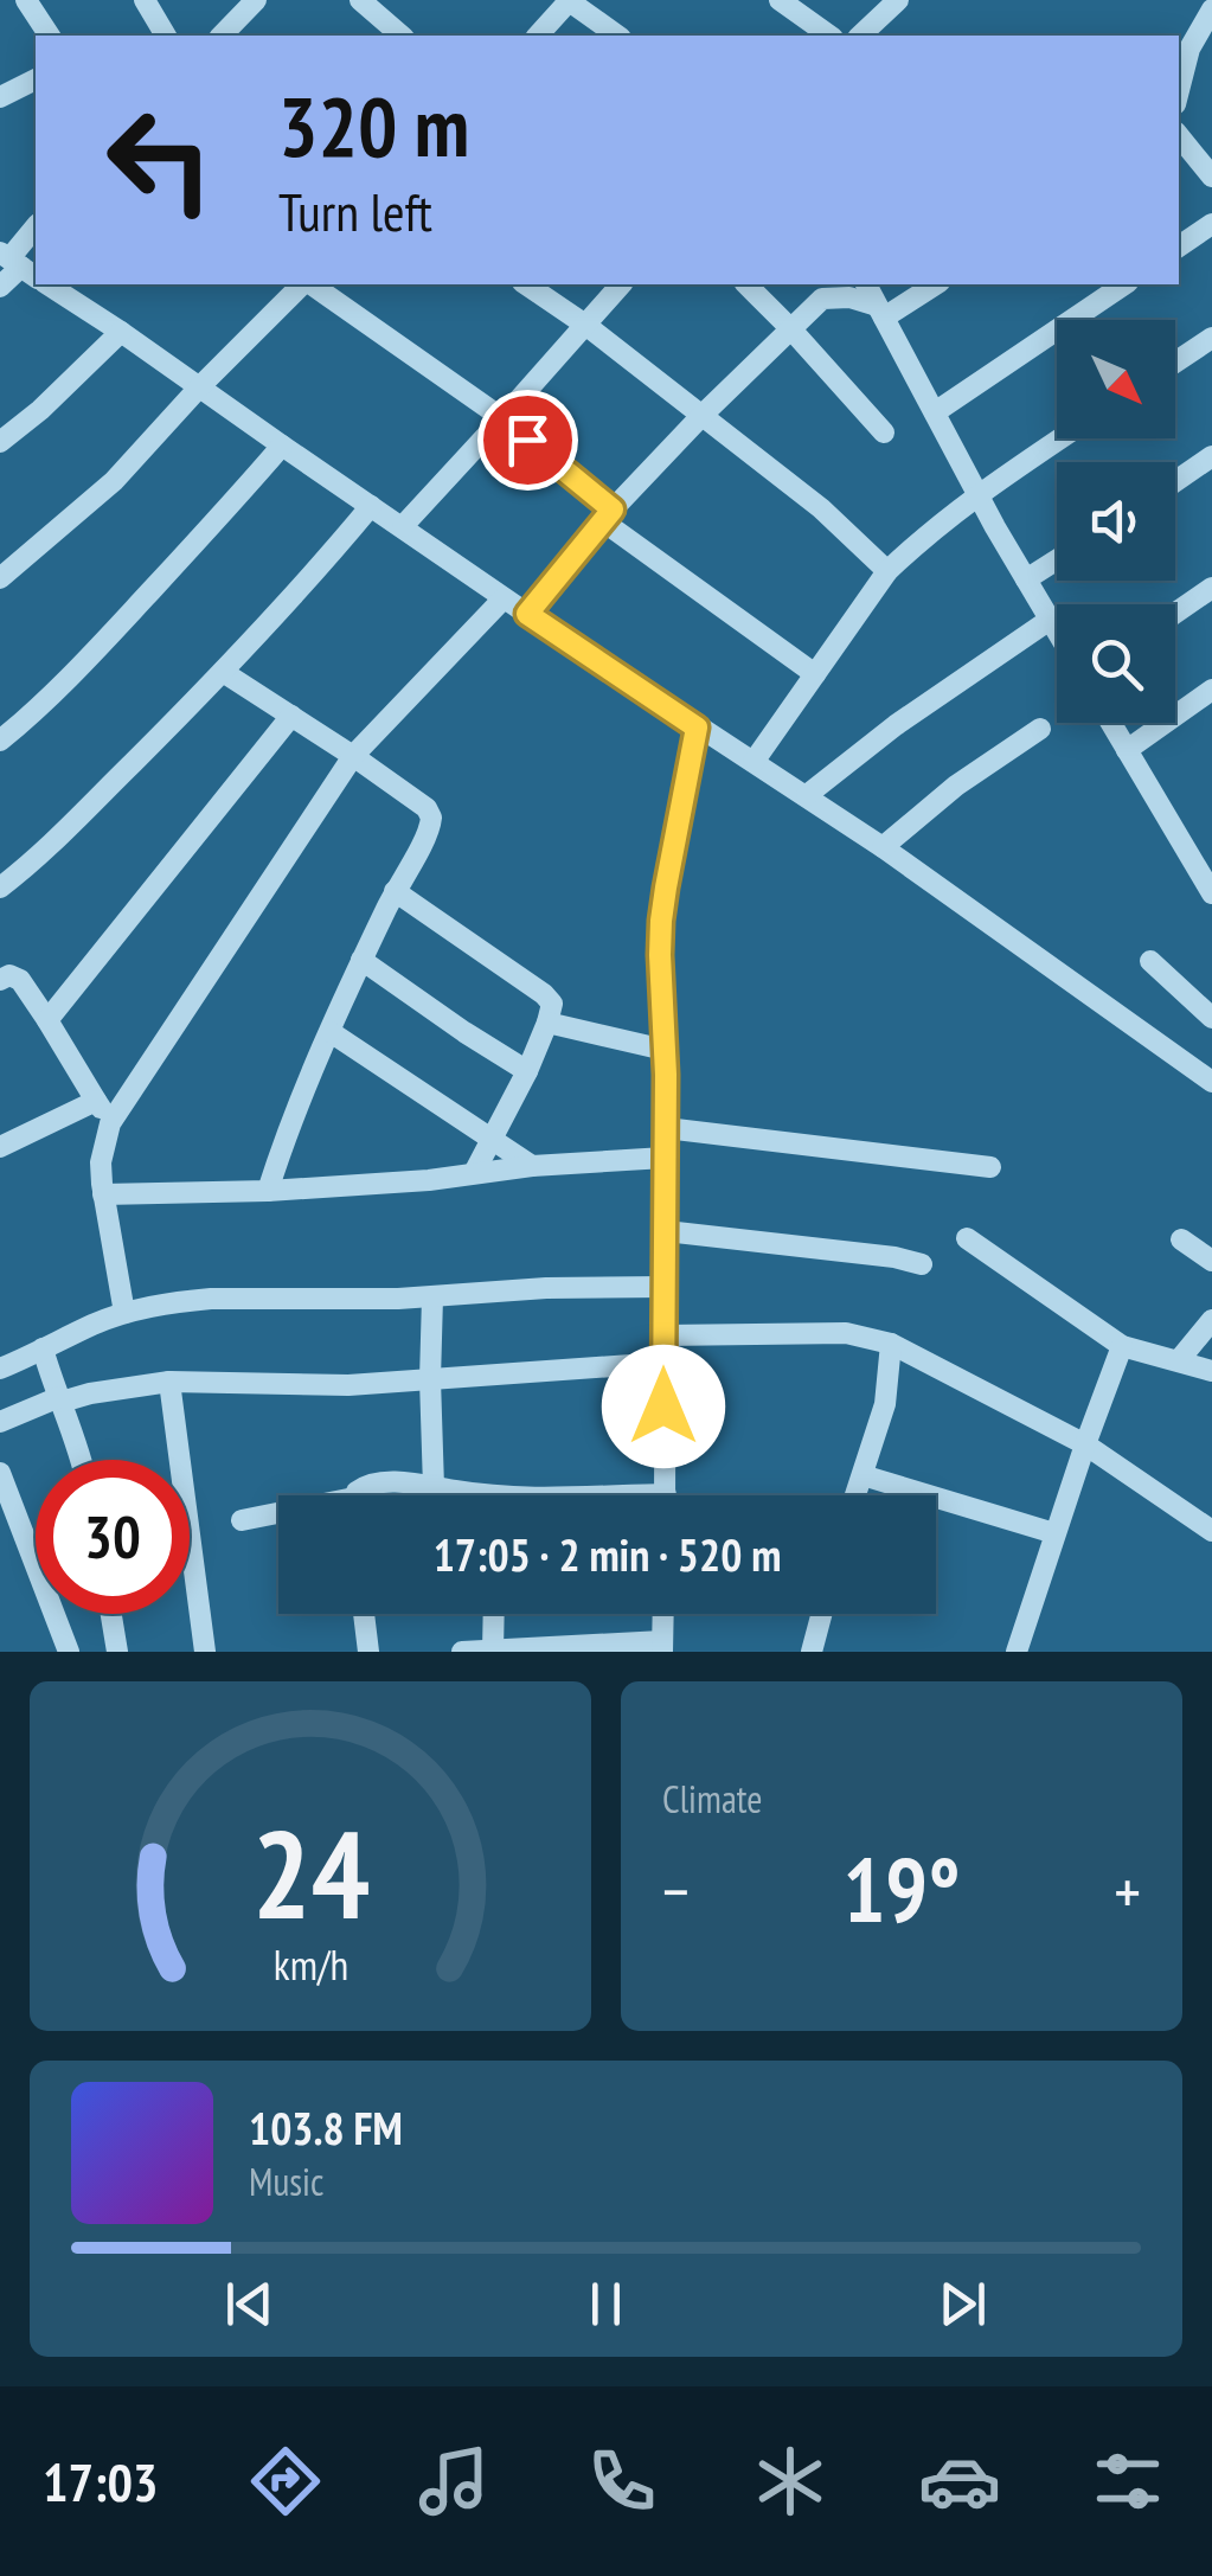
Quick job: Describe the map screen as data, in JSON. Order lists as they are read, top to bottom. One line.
{"north":"bottom right","page":{"turn":["320 m","Turn left"],"limit":"30","trip":"17:05 · 2 min · 520 m","tile":"Climate","heat":["−","19°","+"],"song":["103.8 FM","Music"],"tabs":"17:03","gauge":["24","km/h"]}}
